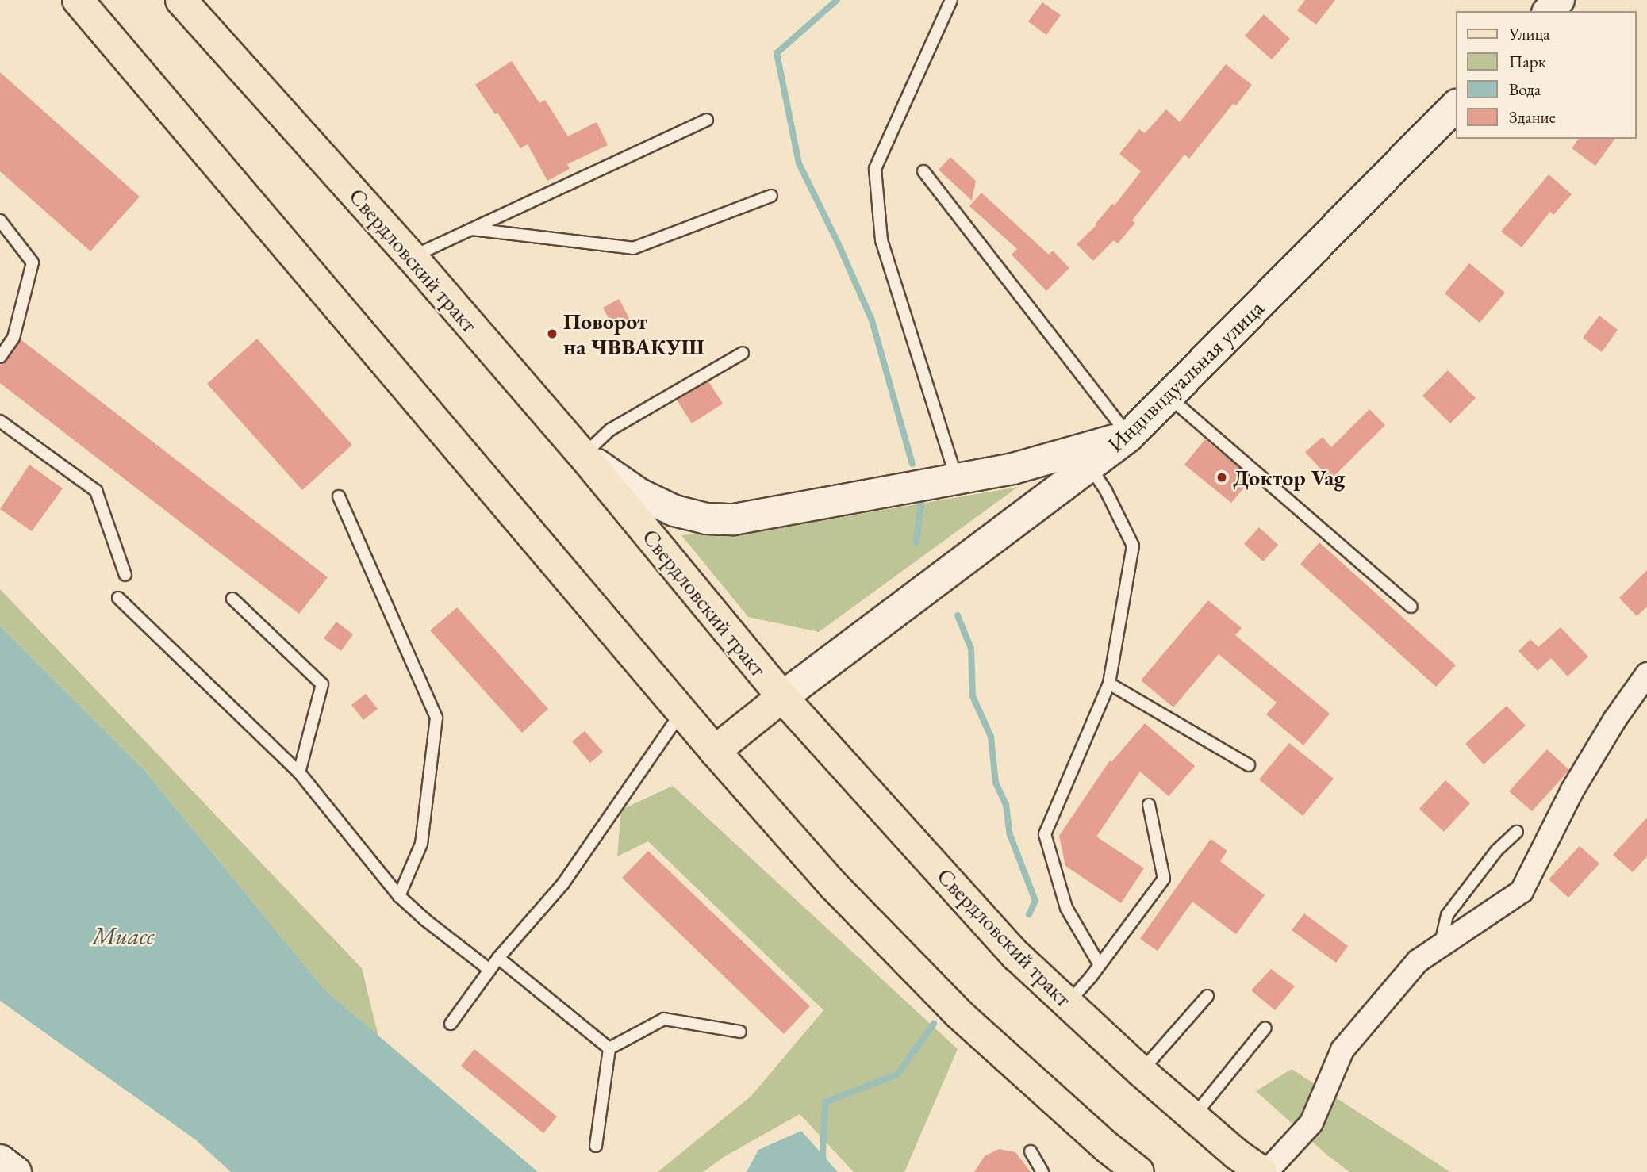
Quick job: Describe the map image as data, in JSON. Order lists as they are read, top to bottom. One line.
{"streets":{"main road":["Свердловский тракт","Индивидуальная улица"]},"crossings":[["Свердловский тракт","Индивидуальная улица"]],"water":["Миасс"],"places":["Поворот на ЧВВАКУШ","Доктор Vag"],"legend":["Улица","Парк","Вода","Здание"]}
